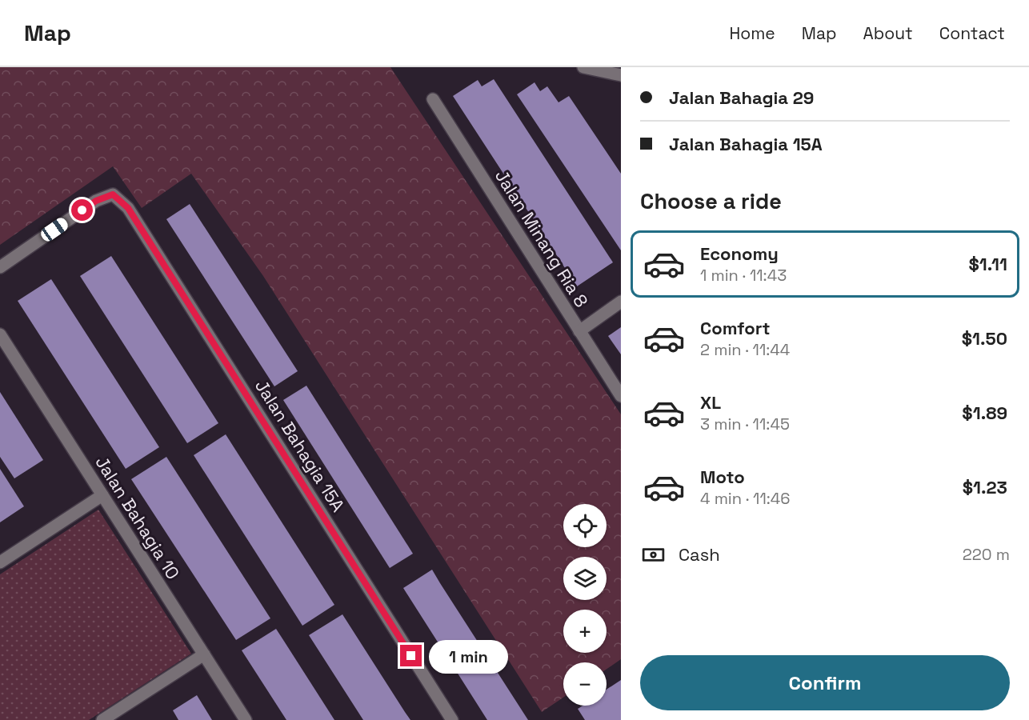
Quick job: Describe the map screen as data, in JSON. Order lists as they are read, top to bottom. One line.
{"streets":{"street":["Jalan Minang Ria 8","Jalan Bahagia 15A","Jalan Bahagia 10"]},"page":{"header":"Map","nav":["Home","Map","About","Contact"],"banner":["Jalan Bahagia 29","Jalan Bahagia 15A"],"heading":"Choose a ride","list":[{"name":"Economy","note":"1 min · 11:43","value":"$1.11"},{"name":"Comfort","note":"2 min · 11:44","value":"$1.50"},{"name":"XL","note":"3 min · 11:45","value":"$1.89"},{"name":"Moto","note":"4 min · 11:46","value":"$1.23"}],"map_buttons":["+","−"],"pay":["Cash","220 m"],"bubble":"1 min","buttons":"Confirm"}}
